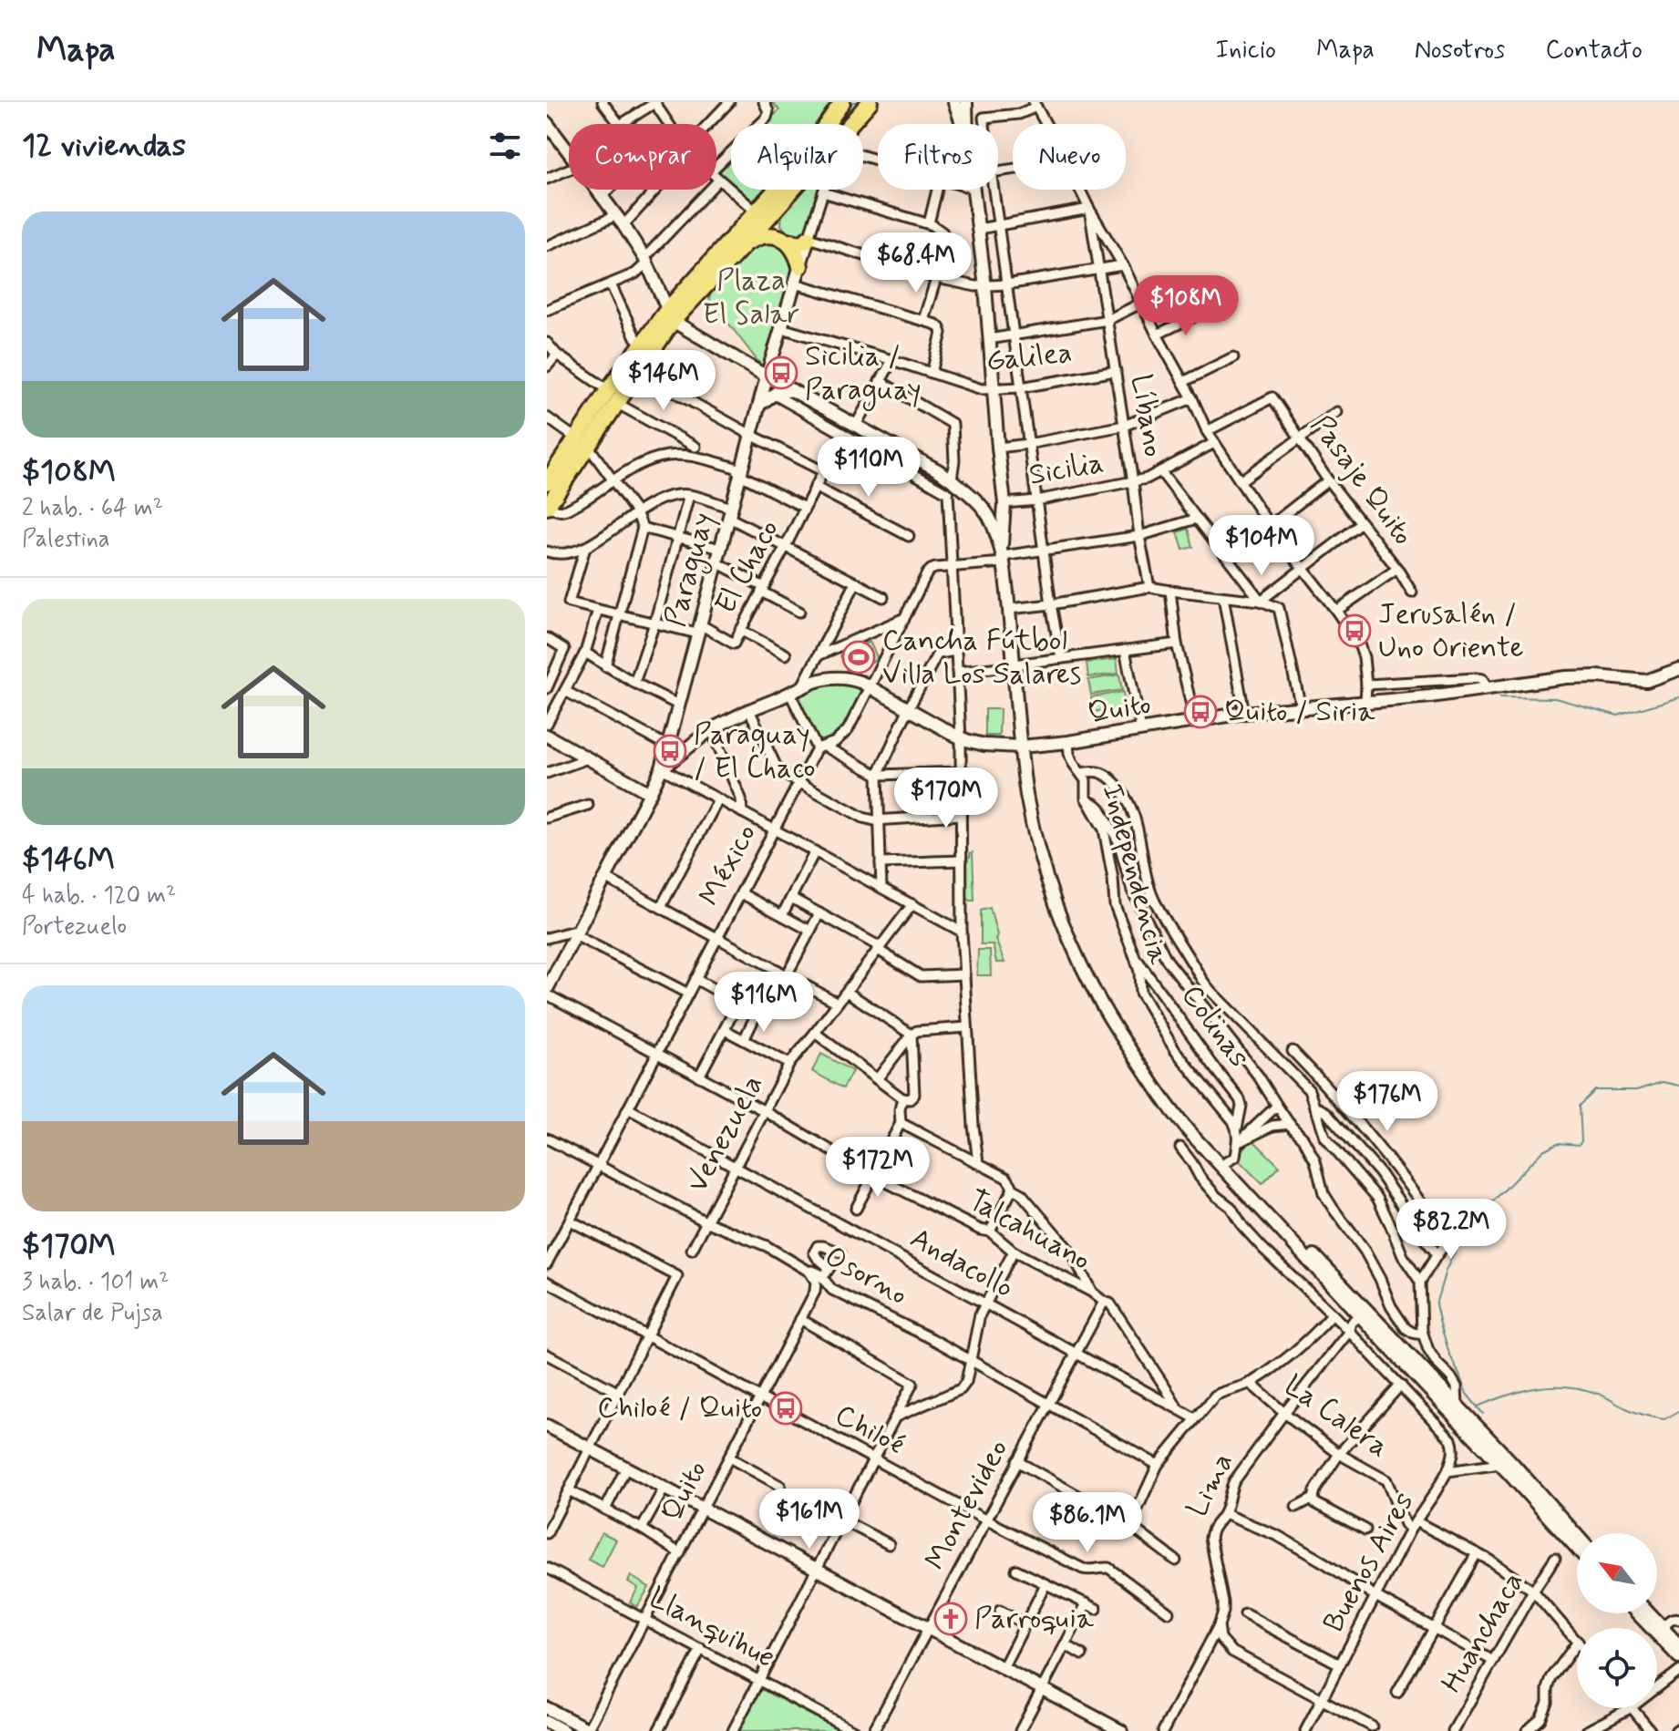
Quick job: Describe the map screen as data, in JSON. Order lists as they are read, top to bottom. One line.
{"streets":{"main road":["Paraguay","Quito"],"street":["Galilea","Líbano","Sicilia","Pasaje Quito","El Chaco","México","Independencia","Colinas","Venezuela","Talcahuano","Andacollo","Osorno","La Calera","Chiloé","Lima","Montevideo","Buenos Aires","Llanquihue","Huanchaca"]},"crossings":[["Galilea","Líbano"],["Galilea","Paraguay"],["Líbano","Sicilia"],["Líbano","México"],["El Chaco","Paraguay"],["Paraguay","Quito"],["Paraguay","Talcahuano"],["Quito","México"],["Quito","Independencia"],["Quito","Osorno"],["Quito","Chiloé"],["Quito","Llanquihue"],["México","Talcahuano"],["México","Andacollo"],["México","Osorno"],["Independencia","Colinas"],["Venezuela","Talcahuano"],["Venezuela","Andacollo"],["Venezuela","Osorno"],["Talcahuano","Andacollo"],["Talcahuano","Montevideo"],["Andacollo","Montevideo"],["Osorno","Montevideo"],["La Calera","Lima"],["La Calera","Buenos Aires"],["Chiloé","Montevideo"]],"parks":["Plaza El Salar"],"places":{"bus stop":["Sicilia / Paraguay","Jerusalén / Uno Oriente","Quito / Siria","Paraguay / El Chaco","Chiloé / Quito"],"sports":["Cancha Fútbol Villa Los Salares"],"church":["Parroquia"]},"north":"top left","page":{"header":"Mapa","nav":["Inicio","Mapa","Nosotros","Contacto"],"heading":"12 viviendas","chip":["Comprar","Alquilar","Filtros","Nuevo"],"list":[{"name":"$108M","note":"2 hab. · 64 m² · Palestina"},{"name":"$146M","note":"4 hab. · 120 m² · Portezuelo"},{"name":"$170M","note":"3 hab. · 101 m² · Salar de Pujsa"}],"price":["$68.4M","$108M","$146M","$110M","$104M","$170M","$116M","$176M","$172M","$82.2M","$161M","$86.1M"]}}
